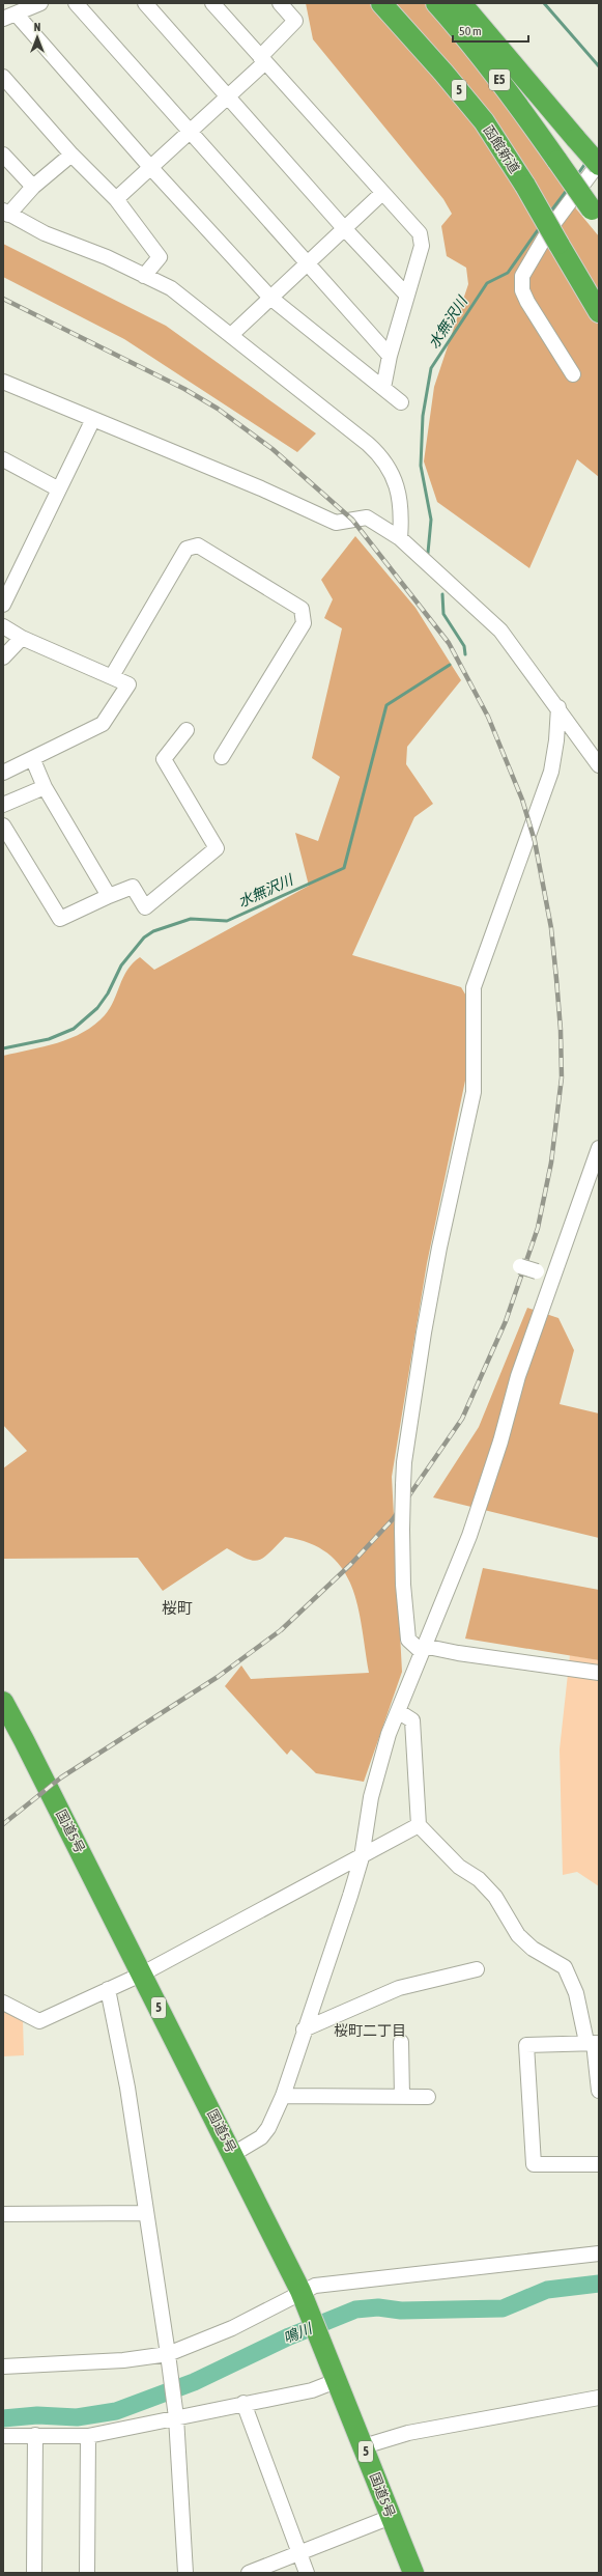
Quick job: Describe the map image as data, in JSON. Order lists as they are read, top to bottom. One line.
{"streets":{"highway":["E5","5","函館新道","国道5号"]},"districts":["桜町","桜町二丁目"],"water":["水無沢川","鳴川"],"scale_bar":"50 m","north":"top"}
